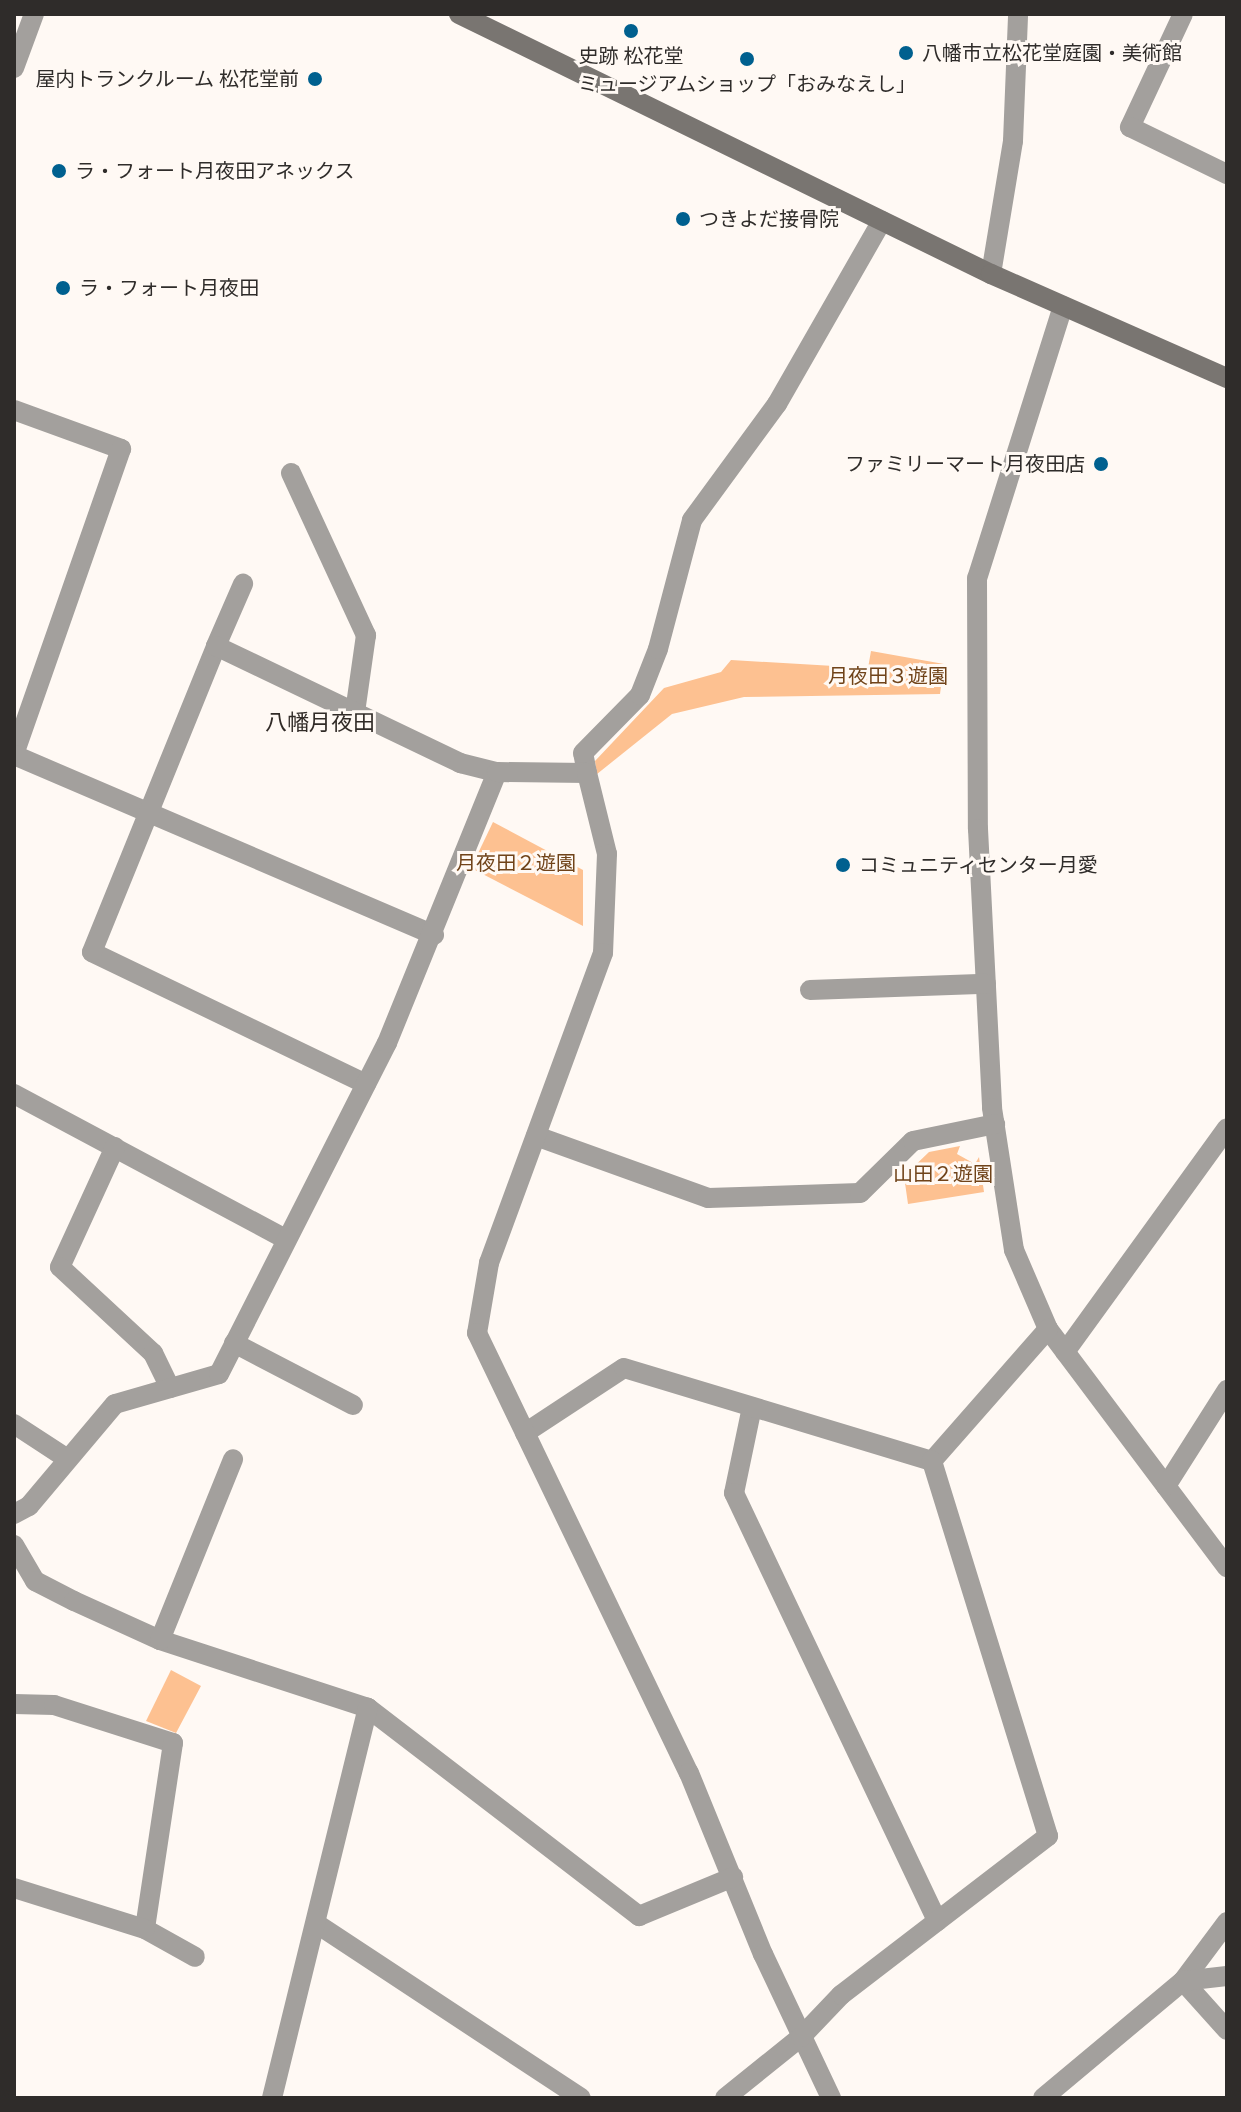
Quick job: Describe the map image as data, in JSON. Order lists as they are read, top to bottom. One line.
{"districts":["八幡月夜田"],"parks":["月夜田３遊園","月夜田２遊園","山田２遊園"],"places":["史跡 松花堂","八幡市立松花堂庭園・美術館","ミュージアムショップ「おみなえし」","屋内トランクルーム 松花堂前","ラ・フォート月夜田アネックス","つきよだ接骨院","ラ・フォート月夜田","ファミリーマート月夜田店","コミュニティセンター月愛"]}
